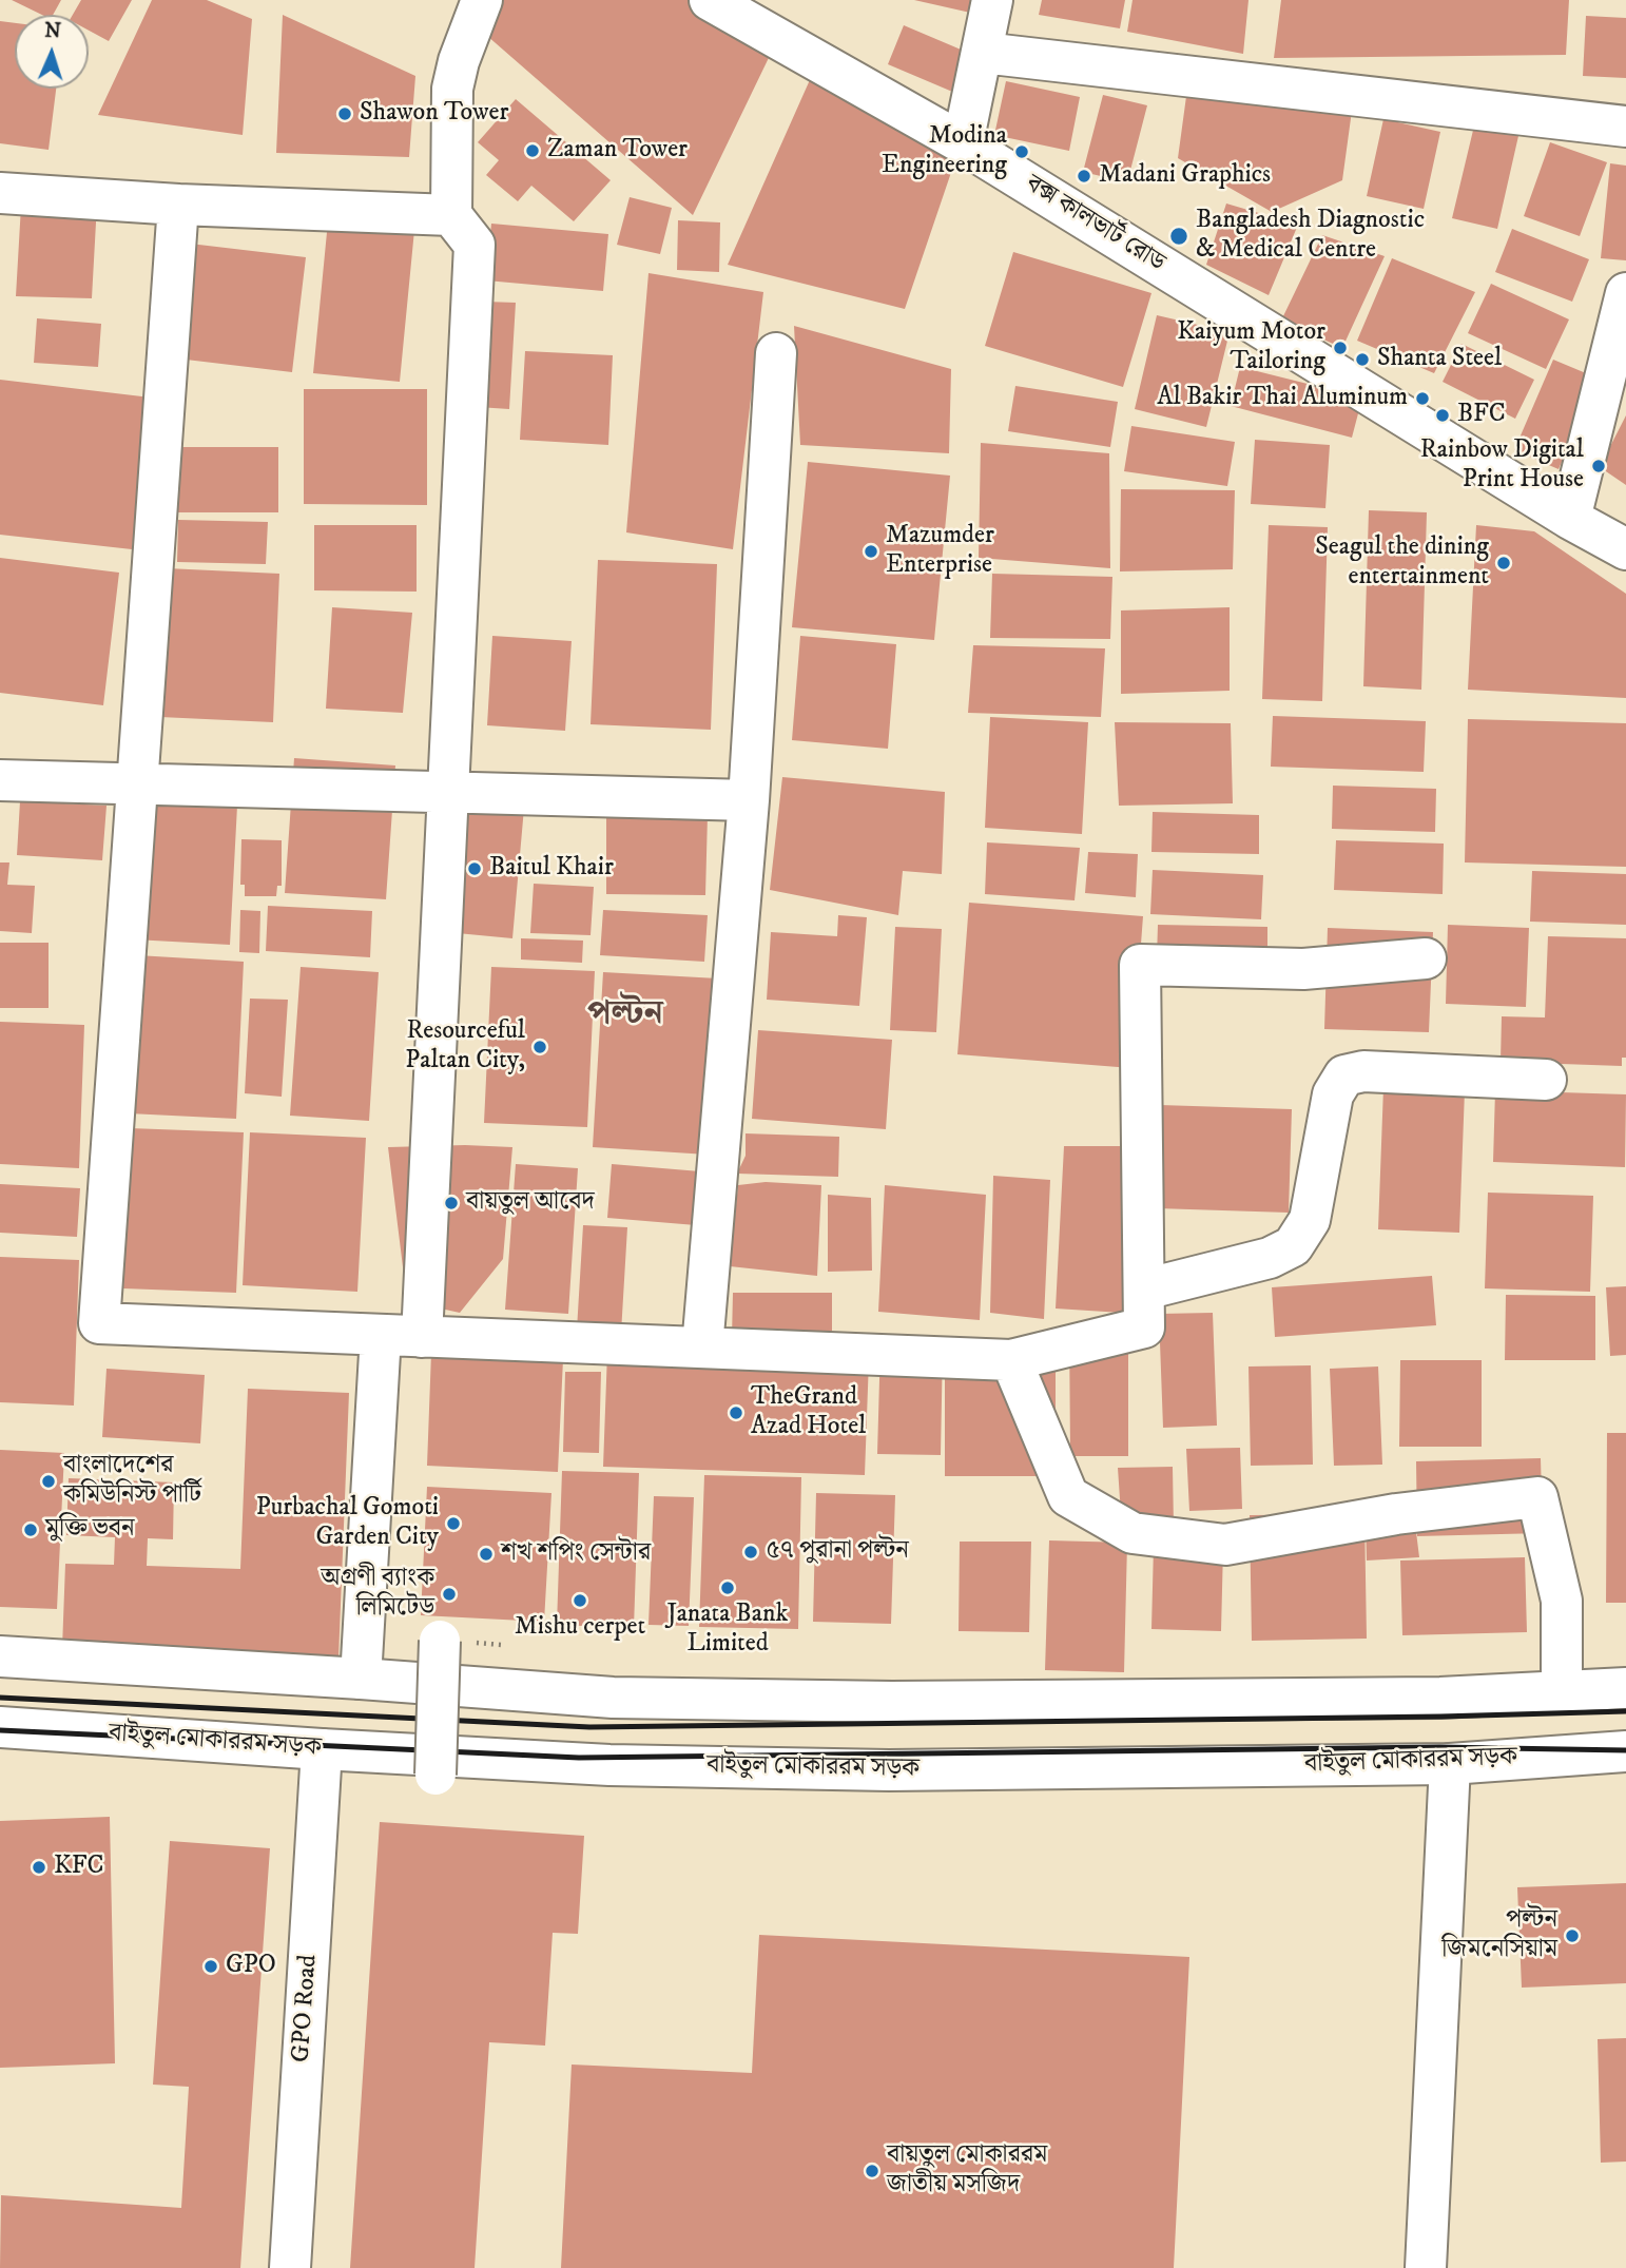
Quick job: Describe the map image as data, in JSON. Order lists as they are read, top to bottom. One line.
{"streets":{"street":["বক্স কালভার্ট রোড","বাইতুল মোকাররম সড়ক","GPO Road"]},"crossings":[["বাইতুল মোকাররম সড়ক","GPO Road"]],"districts":["পল্টন"],"places":["Shawon Tower","Zaman Tower","Modina Engineering","Madani Graphics","Bangladesh Diagnostic & Medical Centre","Kaiyum Motor Tailoring","Shanta Steel","Al Bakir Thai Aluminum","BFC","Rainbow Digital Print House","Mazumder Enterprise","Seagul the dining entertainment","Baitul Khair","Resourceful Paltan City,","বায়তুল আবেদ","TheGrand Azad Hotel","বাংলাদেশের কমিউনিস্ট পার্টি","Purbachal Gomoti Garden City","মুক্তি ভবন","৫৭ পুরানা পল্টন","শখ শপিং সেন্টার","Janata Bank Limited","অগ্রণী ব্যাংক লিমিটেড","Mishu cerpet","KFC","পল্টন জিমনেসিয়াম","GPO","বায়তুল মোকাররম জাতীয় মসজিদ"],"north":"top"}
